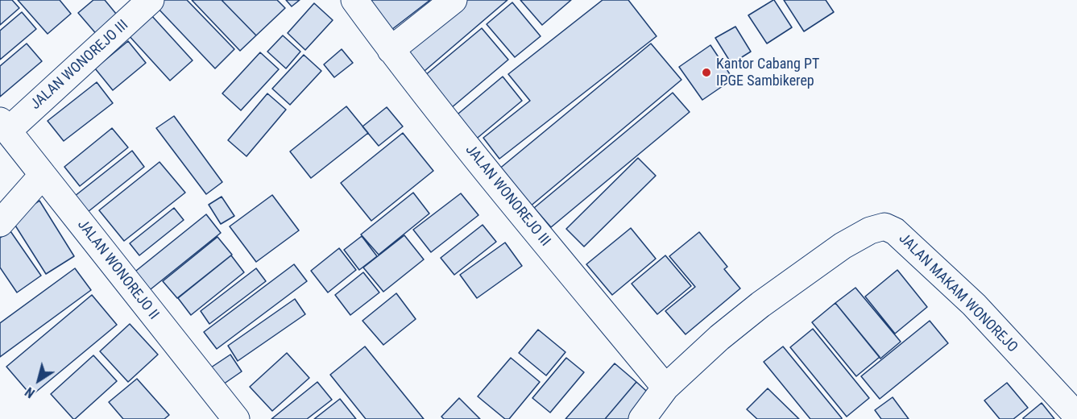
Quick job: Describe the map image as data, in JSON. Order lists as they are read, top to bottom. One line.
{"streets":{"street":["JALAN WONOREJO III","JALAN WONOREJO II","JALAN MAKAM WONOREJO"]},"crossings":[["JALAN WONOREJO III","JALAN WONOREJO II"],["JALAN WONOREJO III","JALAN MAKAM WONOREJO"]],"places":["Kantor Cabang PT IPGE Sambikerep"],"north":"bottom left"}
